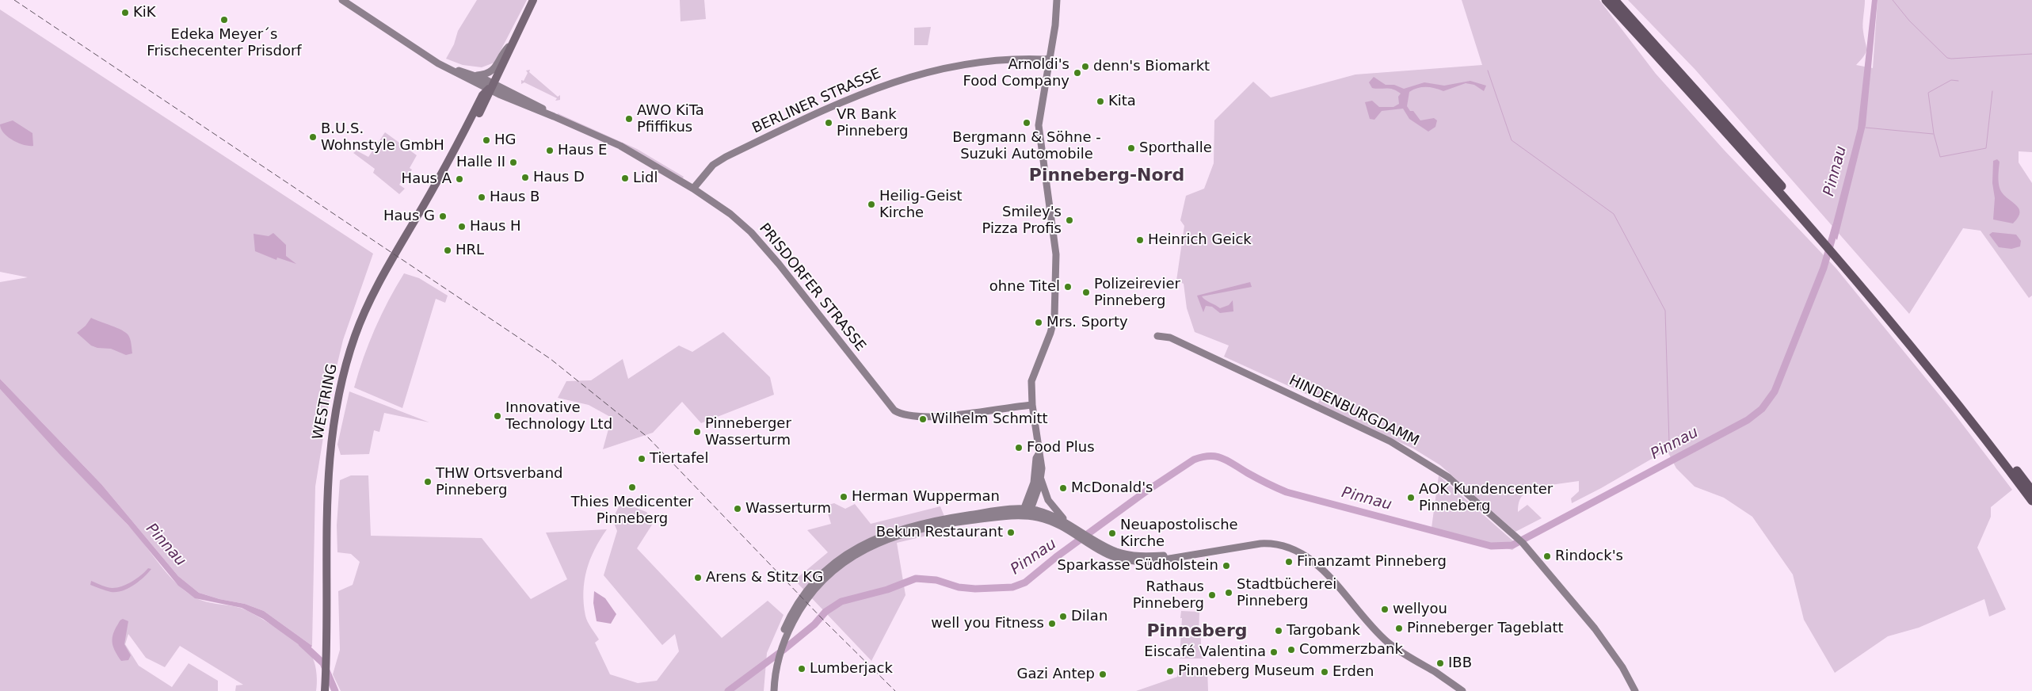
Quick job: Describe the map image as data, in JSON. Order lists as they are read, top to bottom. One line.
{"streets":{"main road":["BERLINER STRASSE","PRISDORFER STRASSE","WESTRING","HINDENBURGDAMM"]},"crossings":[["BERLINER STRASSE","PRISDORFER STRASSE"],["PRISDORFER STRASSE","WESTRING"]],"districts":["Pinneberg-Nord","Pinneberg"],"water":["Pinnau"],"places":["KiK","Edeka Meyer´s Frischecenter Prisdorf","denn's Biomarkt","Arnoldi's Food Company","Kita","AWO KiTa Pfiffikus","VR Bank Pinneberg","Bergmann & Söhne - Suzuki Automobile","B.U.S. Wohnstyle GmbH","HG","Sporthalle","Haus E","Halle II","Haus D","Lidl","Haus A","Haus B","Heilig-Geist Kirche","Haus G","Smiley's Pizza Profis","Haus H","Heinrich Geick","HRL","ohne Titel","Polizeirevier Pinneberg","Mrs. Sporty","Innovative Technology Ltd","Wilhelm Schmitt","Pinneberger Wasserturm","Food Plus","Tiertafel","THW Ortsverband Pinneberg","Thies Medicenter Pinneberg","McDonald's","Herman Wupperman","AOK Kundencenter Pinneberg","Wasserturm","Bekun Restaurant","Neuapostolische Kirche","Rindock's","Finanzamt Pinneberg","Sparkasse Südholstein","Arens & Stitz KG","Stadtbücherei Pinneberg","Rathaus Pinneberg","wellyou","Dilan","well you Fitness","Pinneberger Tageblatt","Targobank","Commerzbank","Eiscafé Valentina","IBB","Lumberjack","Pinneberg Museum","Erden","Gazi Antep"]}
